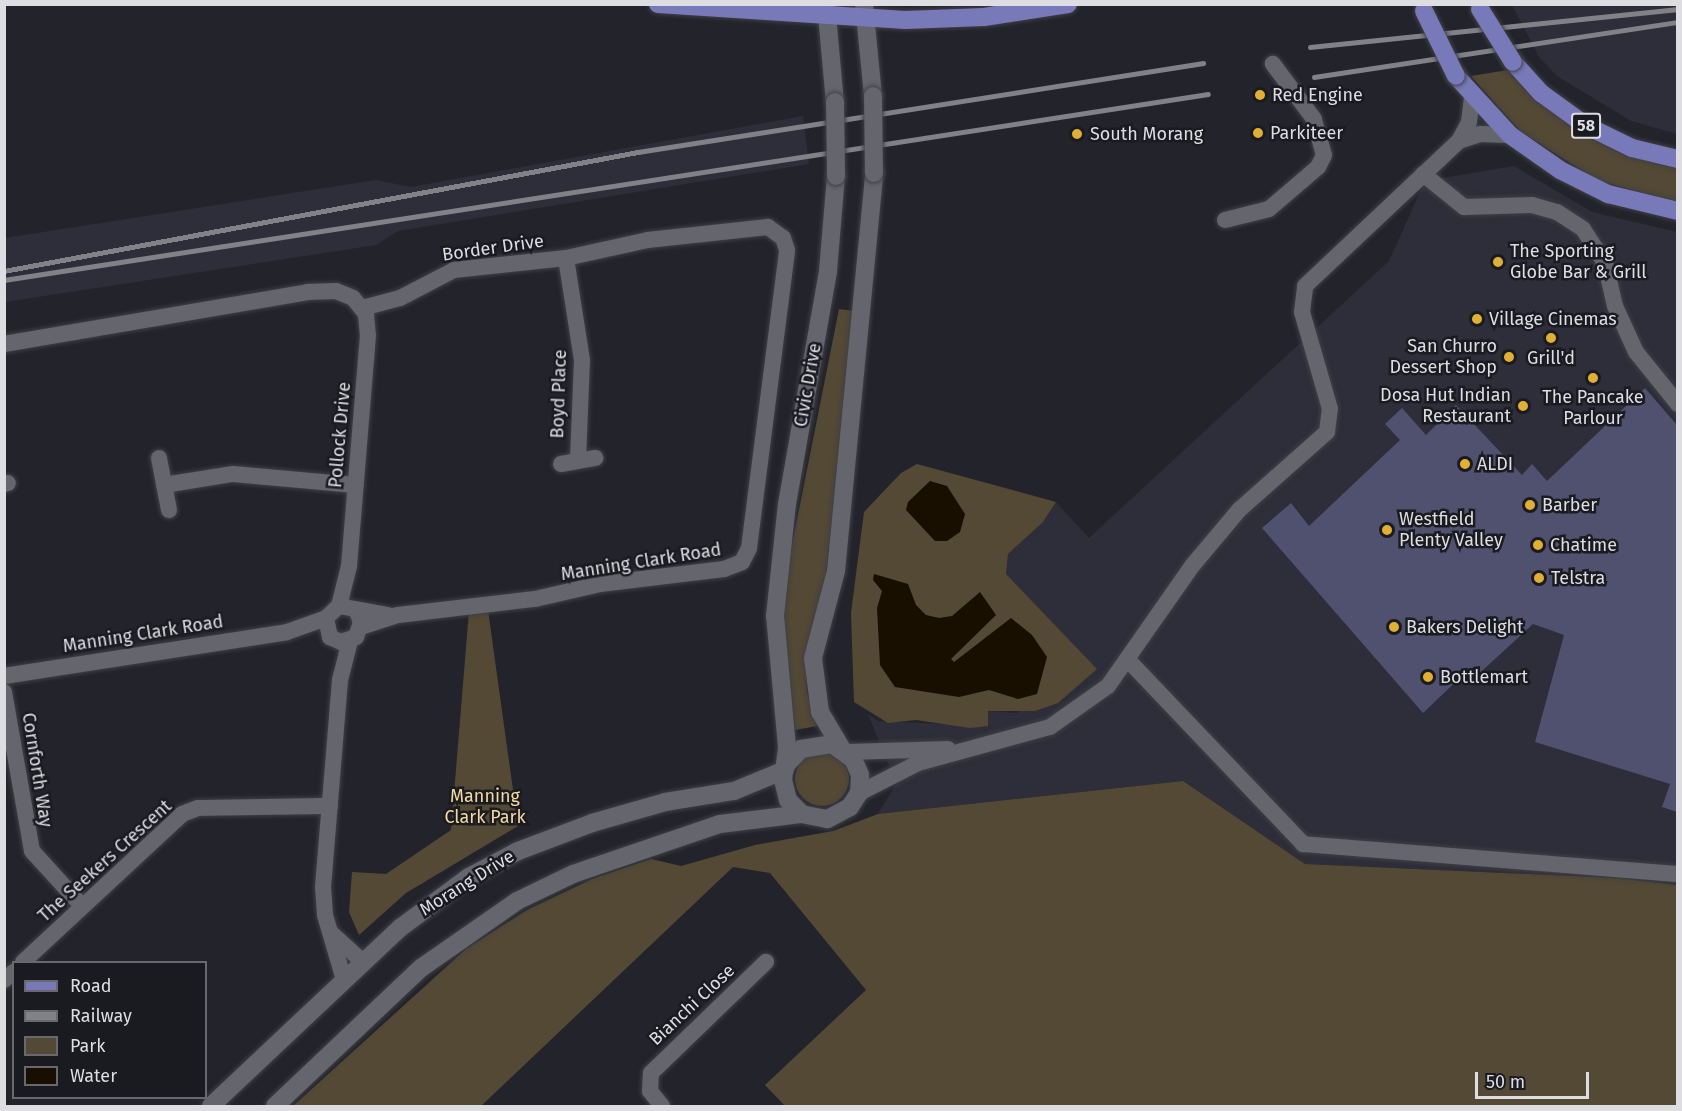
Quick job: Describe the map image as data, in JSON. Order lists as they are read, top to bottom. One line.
{"streets":{"main road":["58","Civic Drive","Morang Drive"],"street":["Border Drive","Boyd Place","Pollock Drive","Manning Clark Road","Cornforth Way","The Seekers Crescent","Bianchi Close"]},"crossings":[["Border Drive","Boyd Place"],["Border Drive","Pollock Drive"],["Border Drive","Manning Clark Road"],["Civic Drive","Morang Drive"],["Pollock Drive","Manning Clark Road"],["Cornforth Way","The Seekers Crescent"]],"parks":["Manning Clark Park"],"places":["Red Engine","Parkiteer","South Morang","The Sporting Globe Bar & Grill","Village Cinemas","Grill'd","San Churro Dessert Shop","The Pancake Parlour","Dosa Hut Indian Restaurant","ALDI","Barber","Westfield Plenty Valley","Chatime","Telstra","Bakers Delight","Bottlemart"],"legend":["Road","Railway","Park","Water"],"scale_bar":"50 m"}
